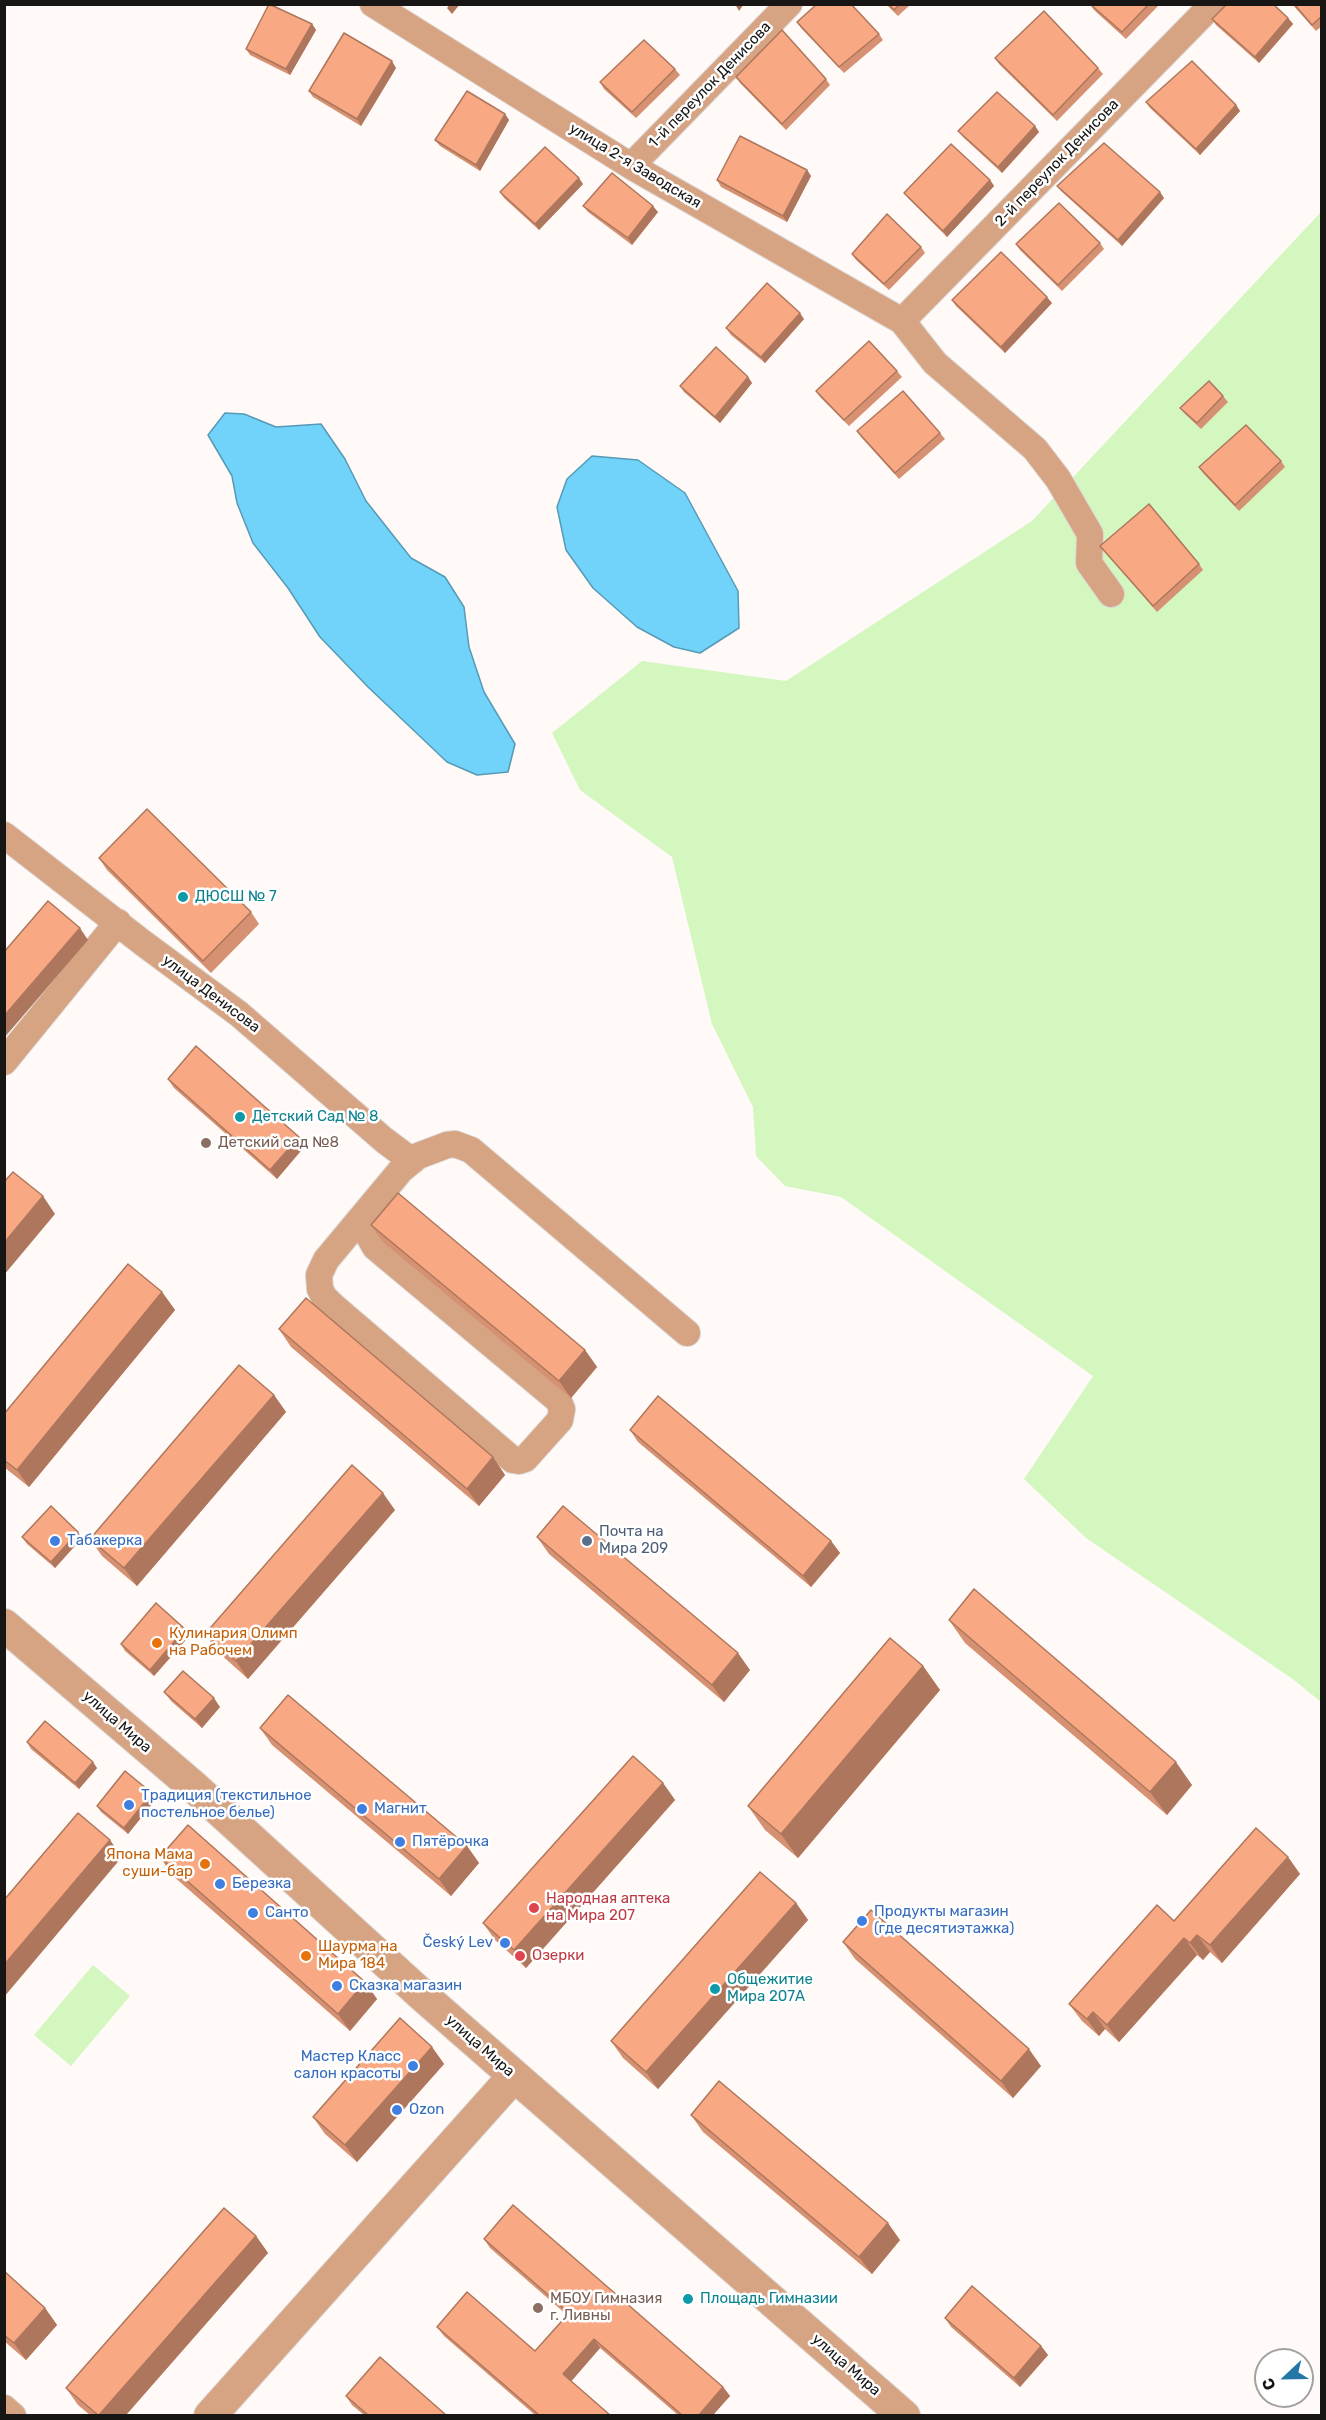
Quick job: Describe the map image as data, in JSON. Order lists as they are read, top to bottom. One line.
{"streets":{"street":["1-й переулок Денисова","2-й переулок Денисова","улица 2-я Заводская","улица Денисова","улица Мира"]},"crossings":[["1-й переулок Денисова","улица 2-я Заводская"],["2-й переулок Денисова","улица 2-я Заводская"]],"places":["ДЮСШ № 7","Детский Сад № 8","Детский сад №8","Табакерка","Почта на Мира 209","Кулинария Олимп на Рабочем","Традиция (текстильное постельное белье)","Магнит","Пятёрочка","Япона Мама суши-бар","Березка","Народная аптека на Мира 207","Санто","Продукты магазин (где десятиэтажка)","Český Lev","Шаурма на Мира 184","Озерки","Сказка магазин","Общежитие Мира 207А","Мастер Класс салон красоты","Ozon","Площадь Гимназии","МБОУ Гимназия г. Ливны"],"north":"left"}
